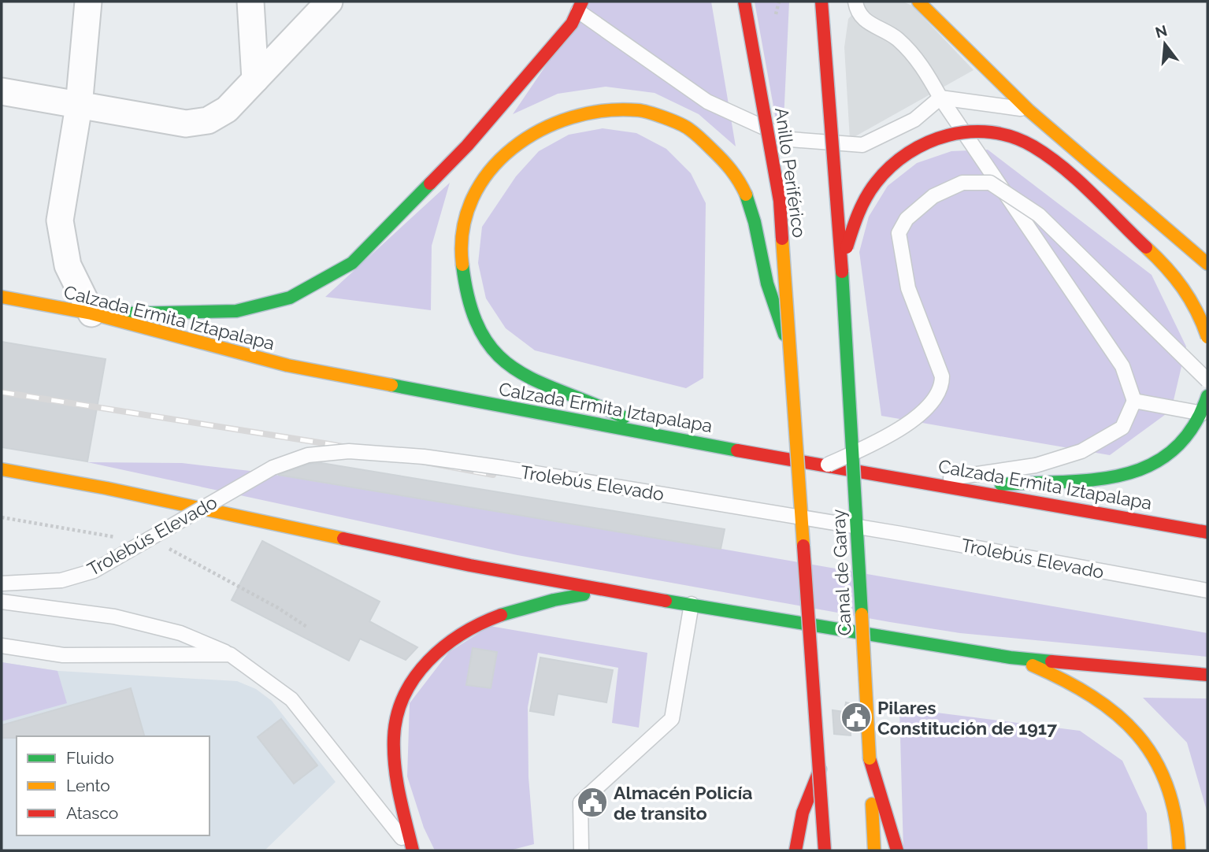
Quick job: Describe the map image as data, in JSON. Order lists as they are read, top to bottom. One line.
{"streets":{"main road":["Anillo Periférico","Calzada Ermita Iztapalapa","Canal de Garay"],"lane":["Trolebús Elevado"]},"crossings":[["Anillo Periférico","Canal de Garay"]],"places":{"public building":["Pilares Constitución de 1917","Almacén Policía de transito"]},"legend":["Fluido","Lento","Atasco"],"north":"top"}
